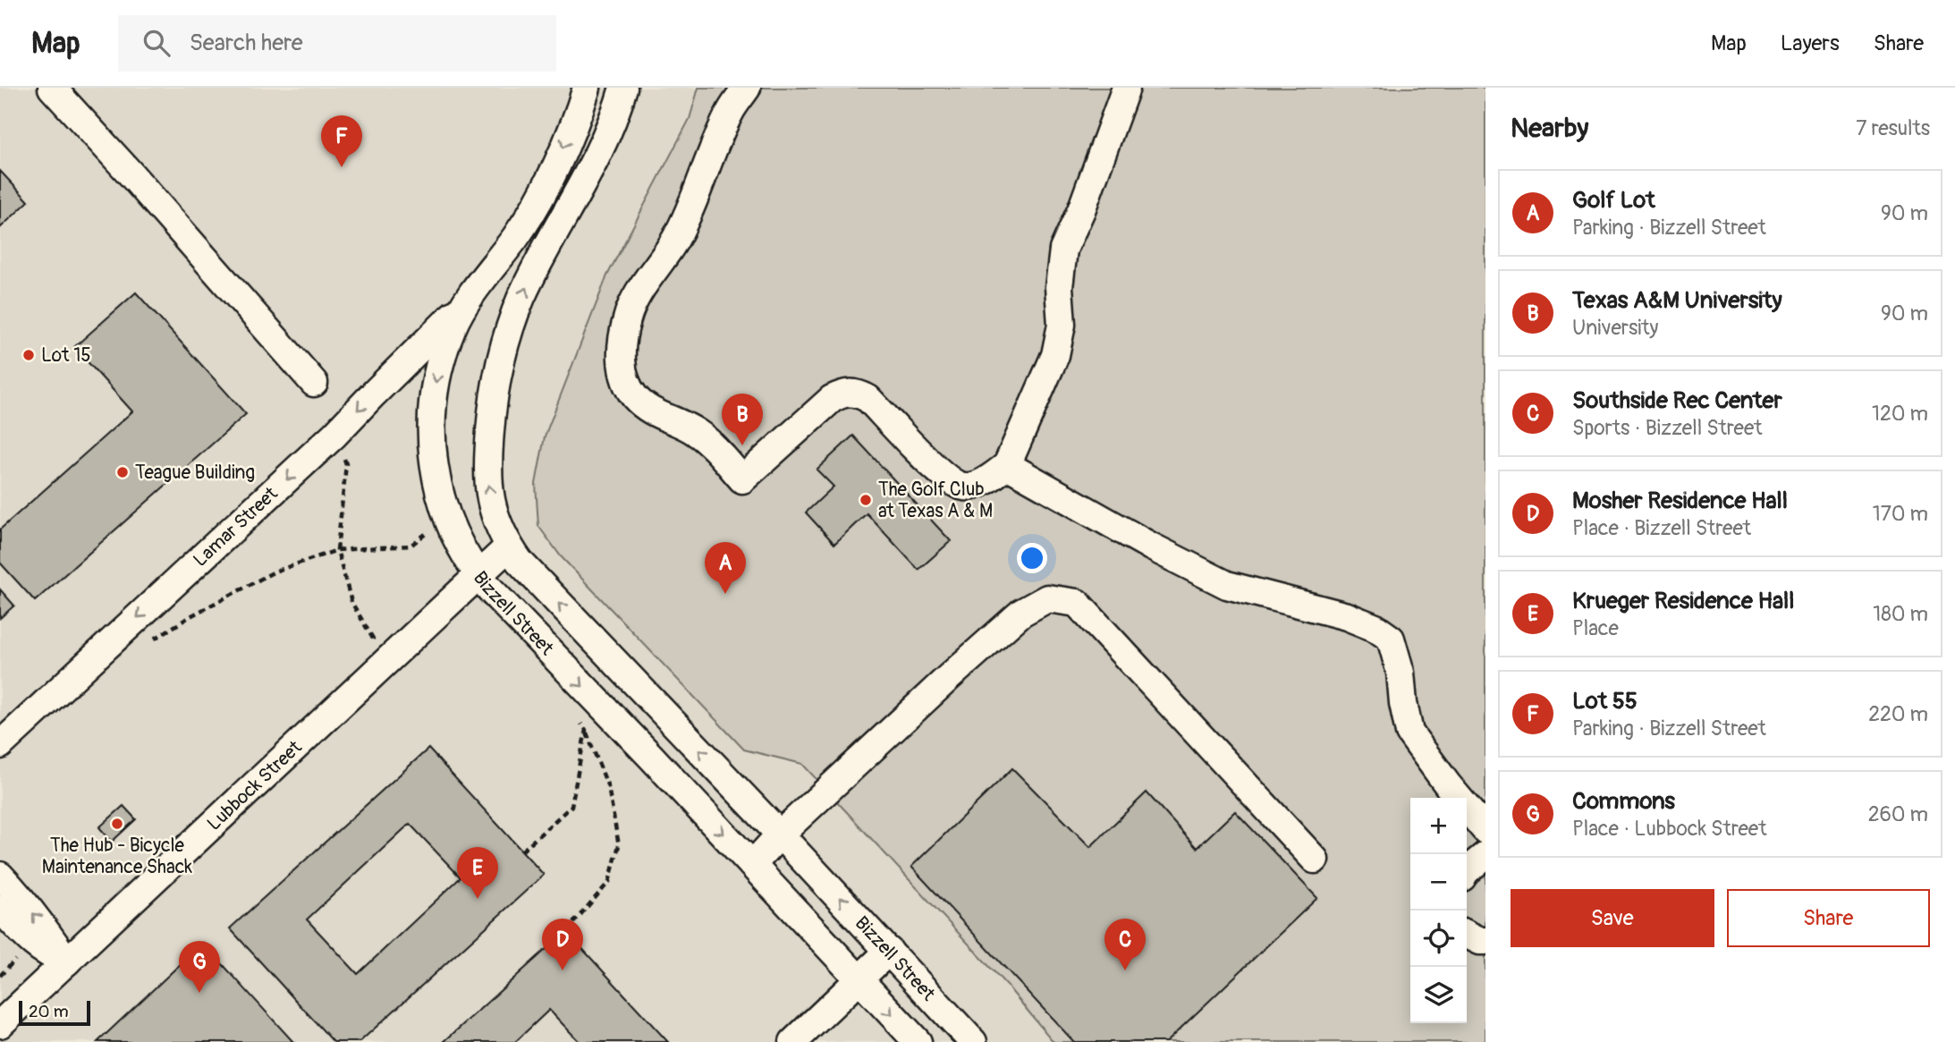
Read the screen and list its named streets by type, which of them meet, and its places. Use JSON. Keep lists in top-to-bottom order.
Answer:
{
  "streets": {
    "street": ["Lamar Street", "Bizzell Street", "Lubbock Street"]
  },
  "crossings": [
    ["Lamar Street", "Bizzell Street"],
    ["Bizzell Street", "Lubbock Street"]
  ],
  "one_way": ["Lamar Street"],
  "places": [
    "Lot 15",
    "Teague Building",
    "The Golf Club at Texas A & M",
    "The Hub - Bicycle Maintenance Shack"
  ],
  "scale_bar": "20 m",
  "page": {
    "header": "Map",
    "search": "Search here",
    "nav": ["Map", "Layers", "Share"],
    "heading": ["Nearby", "7 results"],
    "pins": [
      "F",
      "B",
      "A",
      "E",
      "C",
      "D",
      "G"
    ],
    "list": [
      {
        "mark": "A",
        "name": "Golf Lot",
        "note": "Parking · Bizzell Street",
        "value": "90 m"
      },
      {
        "mark": "B",
        "name": "Texas A&M University",
        "note": "University",
        "value": "90 m"
      },
      {
        "mark": "C",
        "name": "Southside Rec Center",
        "note": "Sports · Bizzell Street",
        "value": "120 m"
      },
      {
        "mark": "D",
        "name": "Mosher Residence Hall",
        "note": "Place · Bizzell Street",
        "value": "170 m"
      },
      {
        "mark": "E",
        "name": "Krueger Residence Hall",
        "note": "Place",
        "value": "180 m"
      },
      {
        "mark": "F",
        "name": "Lot 55",
        "note": "Parking · Bizzell Street",
        "value": "220 m"
      },
      {
        "mark": "G",
        "name": "Commons",
        "note": "Place · Lubbock Street",
        "value": "260 m"
      }
    ],
    "map_buttons": ["+", "−"],
    "buttons": ["Save", "Share"],
    "scale": "20 m"
  }
}
